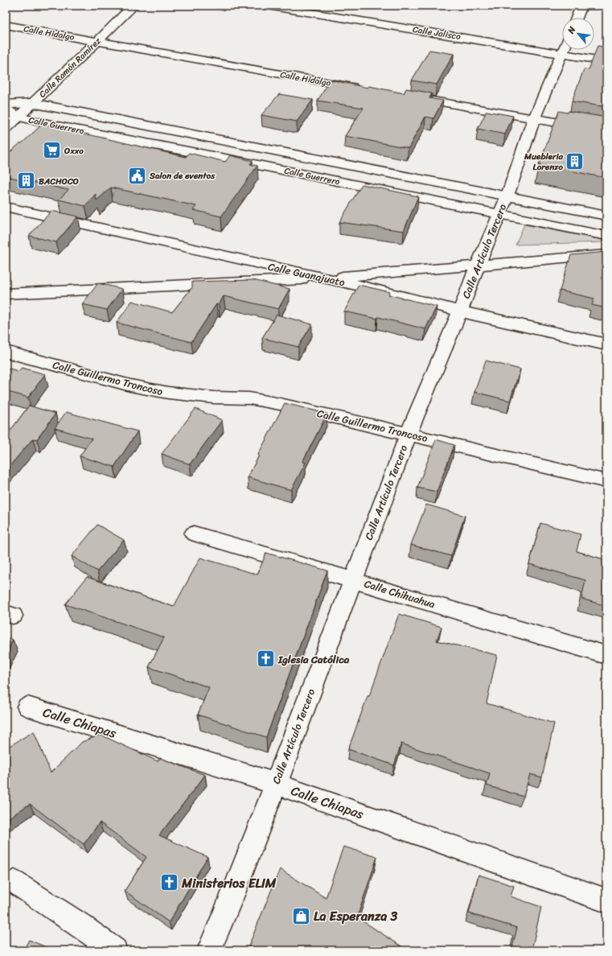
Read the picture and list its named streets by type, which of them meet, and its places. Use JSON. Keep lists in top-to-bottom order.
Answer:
{
  "streets": {
    "street": [
      "Calle Hidalgo",
      "Calle Jalisco",
      "Calle Ramón Ramírez",
      "Calle Guerrero",
      "Calle Artículo Tercero",
      "Calle Guanajuato",
      "Calle Guillermo Troncoso",
      "Calle Chihuahua",
      "Calle Chiapas"
    ]
  },
  "crossings": [
    ["Calle Hidalgo", "Calle Ramón Ramírez"],
    ["Calle Jalisco", "Calle Artículo Tercero"],
    ["Calle Ramón Ramírez", "Calle Guerrero"],
    ["Calle Guerrero", "Calle Artículo Tercero"],
    ["Calle Artículo Tercero", "Calle Guanajuato"],
    ["Calle Artículo Tercero", "Calle Guillermo Troncoso"],
    ["Calle Artículo Tercero", "Calle Chihuahua"],
    ["Calle Artículo Tercero", "Calle Chiapas"]
  ],
  "places": {
    "supermarket": ["Oxxo"],
    "building": ["Muebleria Lorenzo", "BACHOCO"],
    "public building": ["Salon de eventos"],
    "church": ["Iglesia Católica", "Ministerios ELIM"],
    "shop": ["La Esperanza 3"]
  },
  "north": "top left"
}
